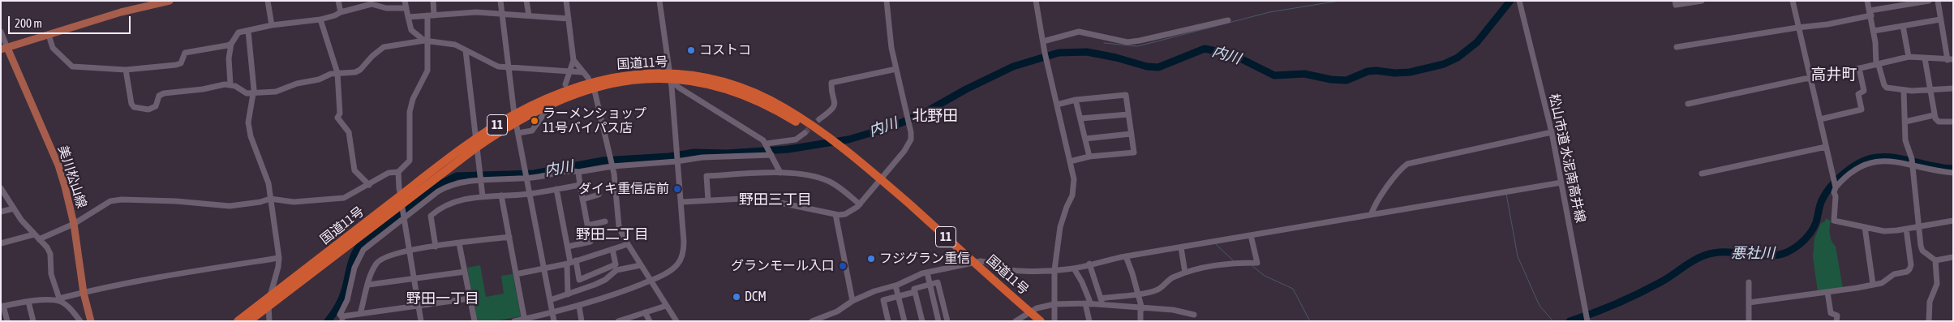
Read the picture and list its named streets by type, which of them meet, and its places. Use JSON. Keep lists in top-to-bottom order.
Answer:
{
  "streets": {
    "highway": ["国道11号", "11"],
    "main road": ["美川松山線"],
    "street": ["松山市道 水泥南高井線"]
  },
  "districts": [
    "高井町",
    "北野田",
    "野田三丁目",
    "野田二丁目",
    "野田一丁目"
  ],
  "water": ["内川", "悪社川"],
  "places": [
    "コストコ",
    "ラーメンショップ 11号バイパス店",
    "ダイキ重信店前",
    "フジグラン重信",
    "グランモール入口",
    "DCM"
  ],
  "scale_bar": "200 m"
}
